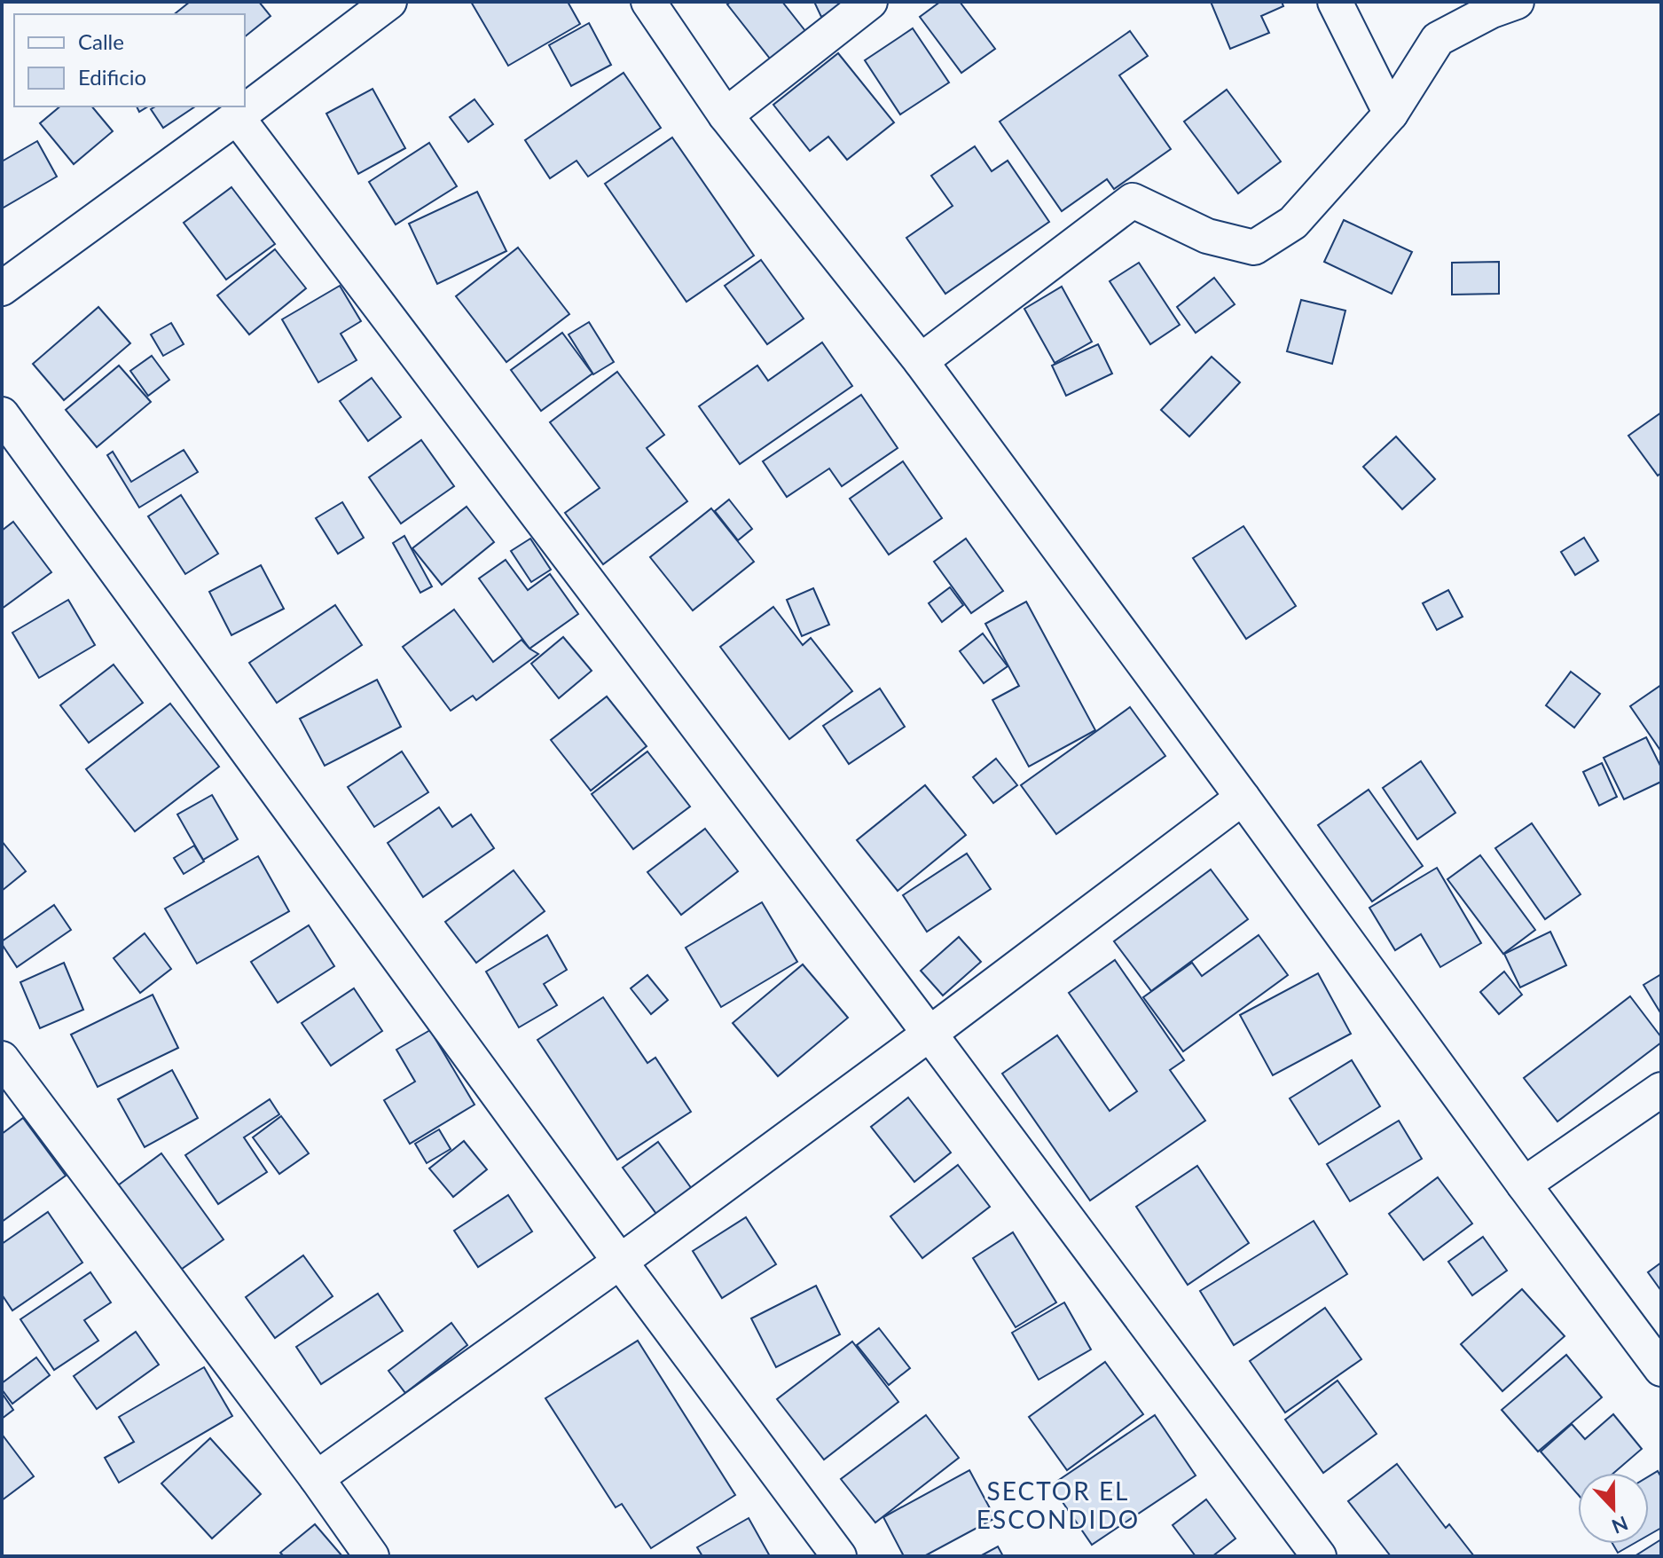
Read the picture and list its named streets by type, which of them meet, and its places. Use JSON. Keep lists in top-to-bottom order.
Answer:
{
  "districts": ["SECTOR EL ESCONDIDO"],
  "legend": ["Calle", "Edificio"],
  "north": "bottom"
}
